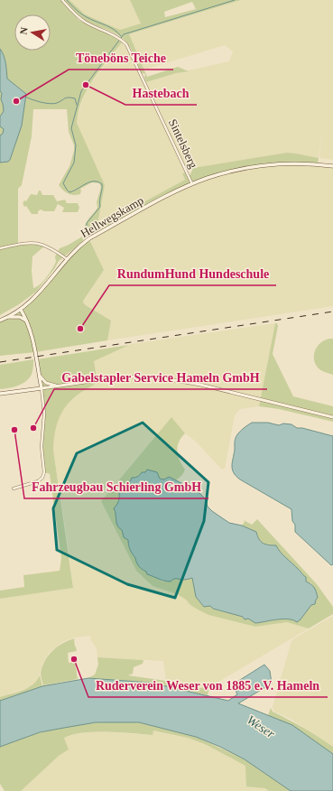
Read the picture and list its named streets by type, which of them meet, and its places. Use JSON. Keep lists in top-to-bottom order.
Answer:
{
  "streets": {
    "main road": ["Hellwegskamp"],
    "street": ["Sintelsberg"]
  },
  "crossings": [
    ["Sintelsberg", "Hellwegskamp"]
  ],
  "water": ["Weser"],
  "places": [
    "Hastebach",
    "Töneböns Teiche",
    "RundumHund Hundeschule",
    "Gabelstapler Service Hameln GmbH",
    "Fahrzeugbau Schierling GmbH",
    "Ruderverein Weser von 1885 e.V. Hameln"
  ],
  "north": "left"
}
